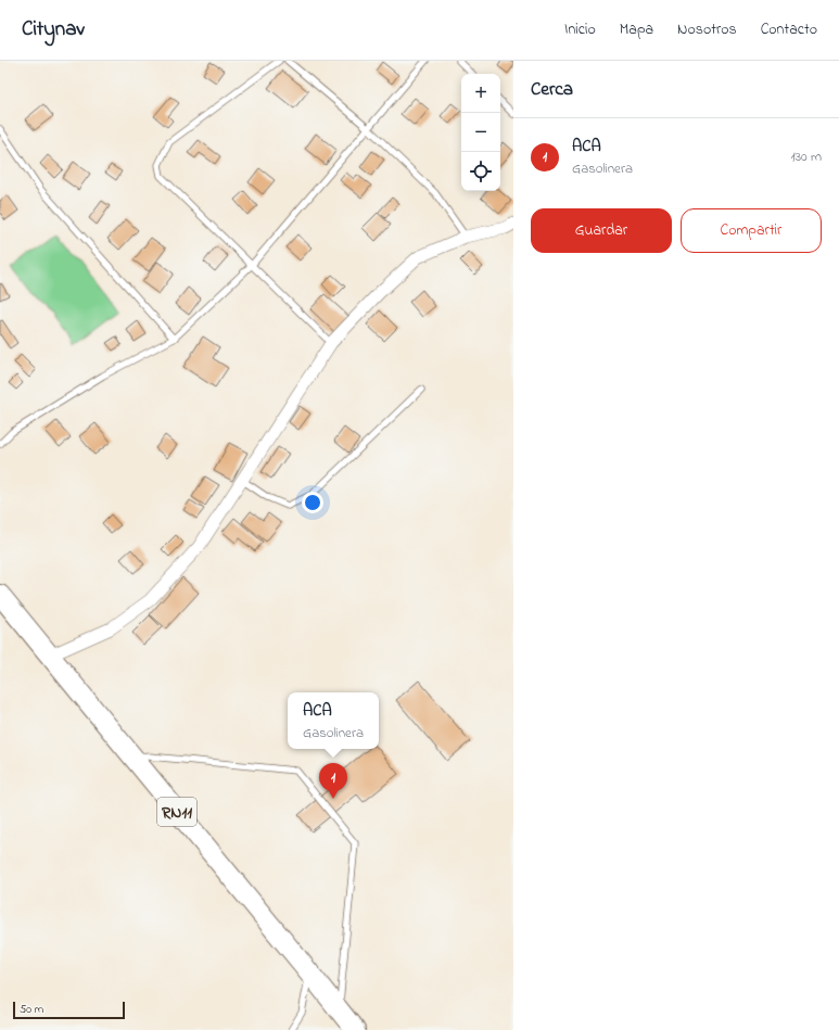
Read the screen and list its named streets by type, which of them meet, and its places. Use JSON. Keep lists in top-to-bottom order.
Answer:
{
  "streets": {
    "highway": ["RN11"]
  },
  "scale_bar": "50 m",
  "page": {
    "header": "Citynav",
    "nav": [
      "Inicio",
      "Mapa",
      "Nosotros",
      "Contacto"
    ],
    "heading": "Cerca",
    "map_buttons": ["+", "−"],
    "list": [
      {
        "mark": "1",
        "name": "ACA",
        "note": "Gasolinera",
        "value": "130 m"
      }
    ],
    "buttons": ["Guardar", "Compartir"],
    "popup": ["ACA", "Gasolinera"],
    "pins": "1",
    "scale": "50 m"
  }
}
